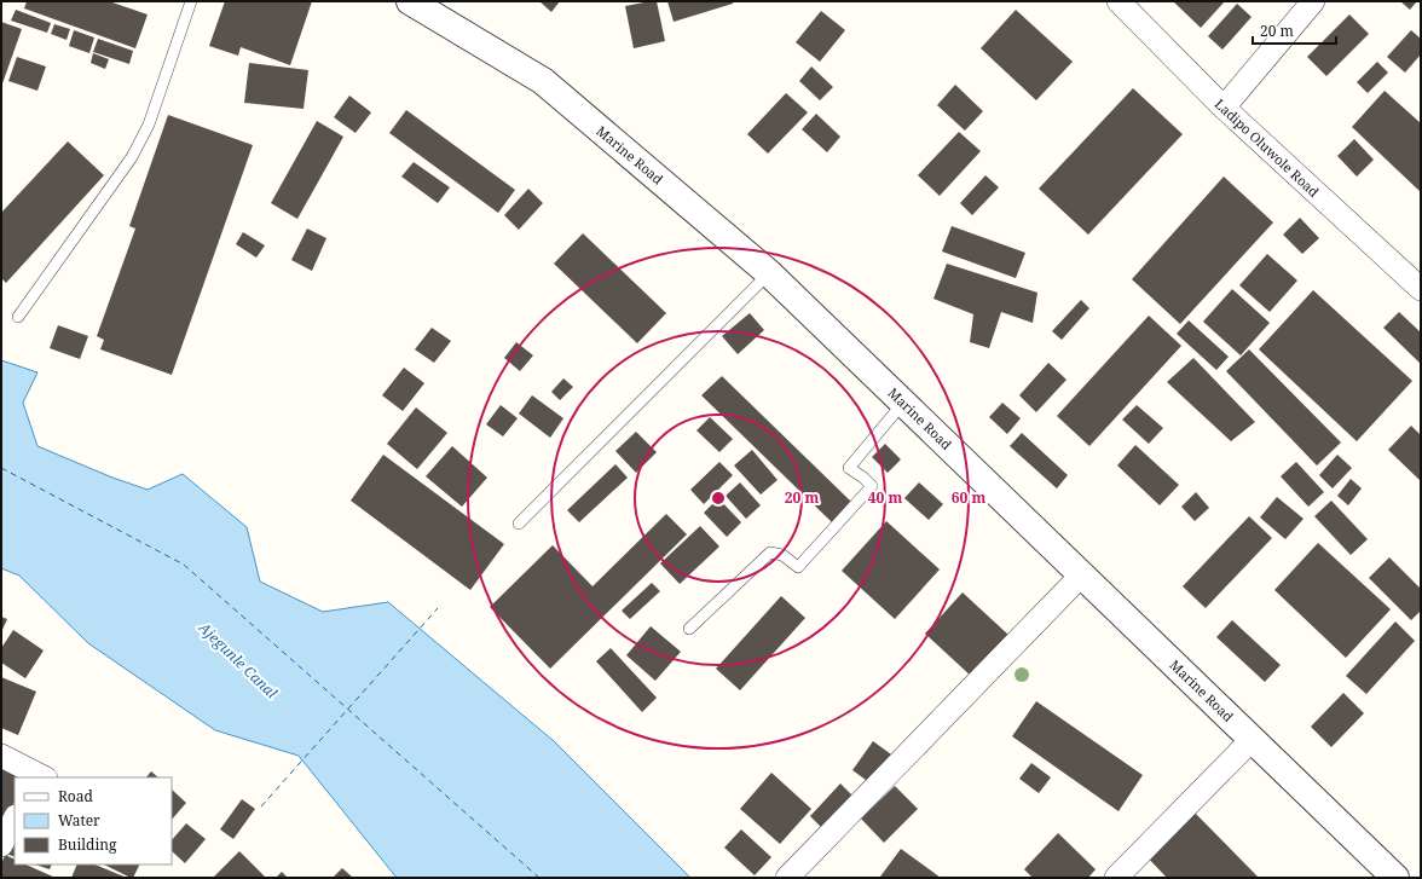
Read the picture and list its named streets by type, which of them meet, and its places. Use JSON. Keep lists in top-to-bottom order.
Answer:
{
  "streets": {
    "street": ["Ladipo Oluwole Road", "Marine Road"]
  },
  "water": ["Ajegunle Canal"],
  "legend": ["Road", "Water", "Building"],
  "scale_bar": "20 m",
  "rings": ["20 m", "40 m", "60 m"]
}
